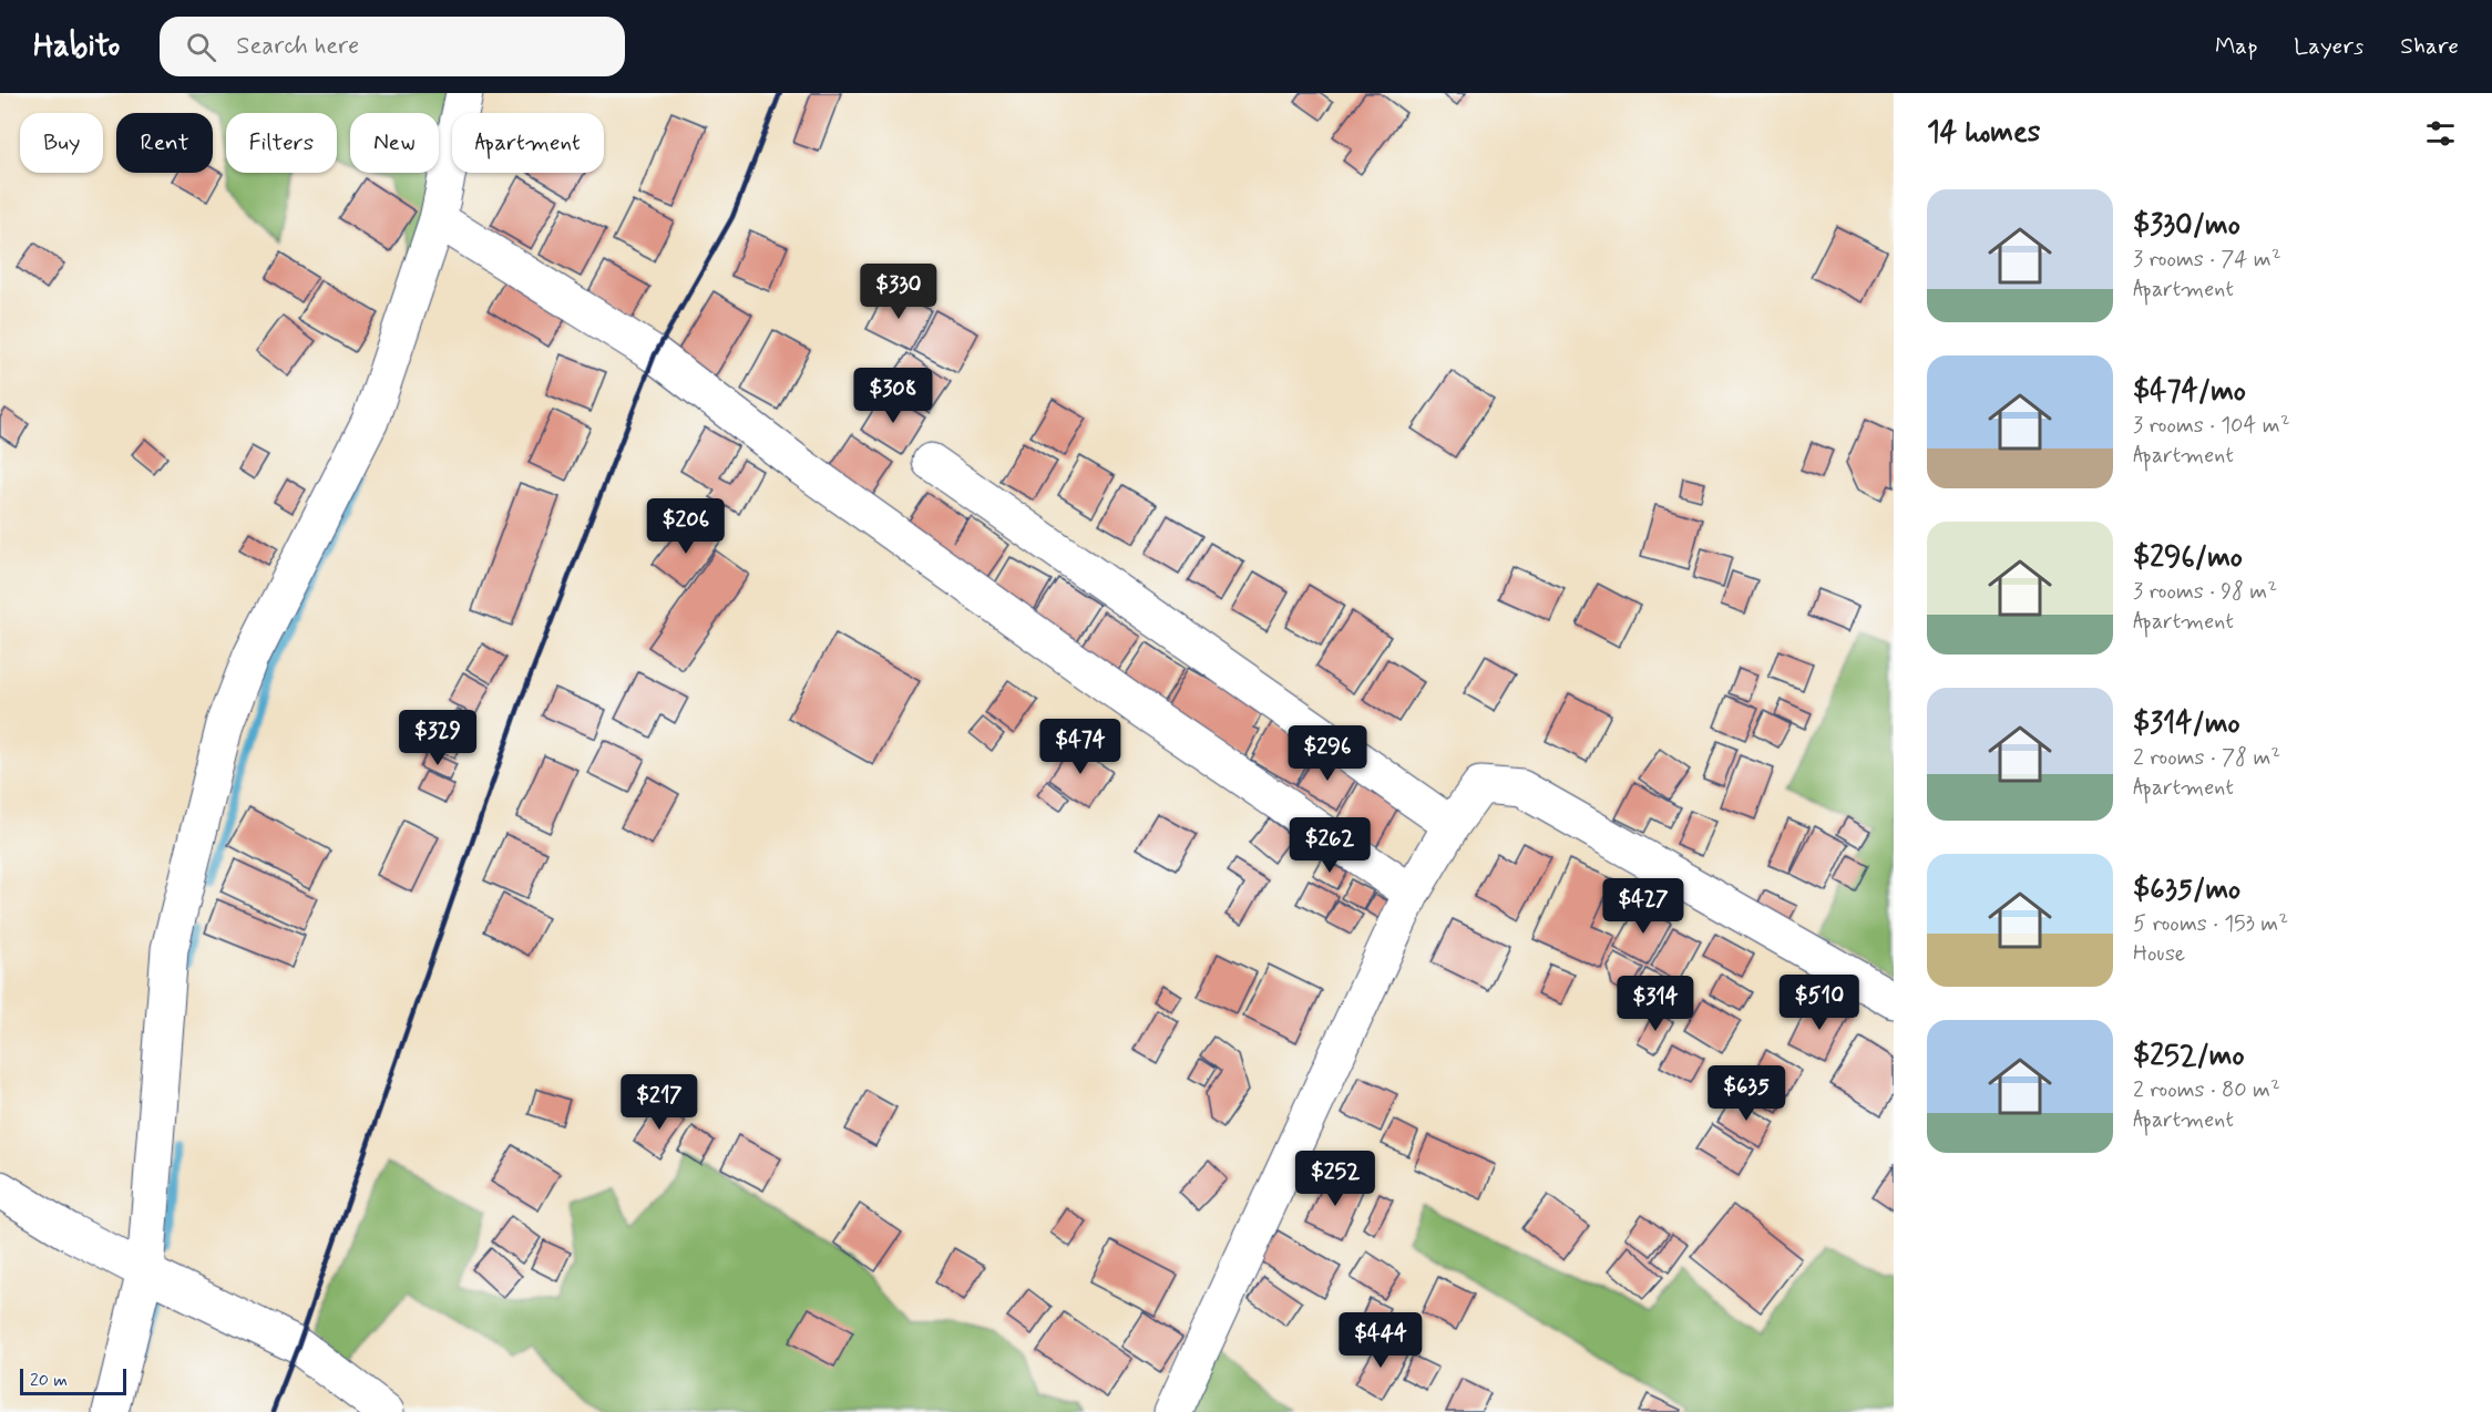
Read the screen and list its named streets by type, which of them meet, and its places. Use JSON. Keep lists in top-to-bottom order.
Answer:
{
  "scale_bar": "20 m",
  "page": {
    "header": "Habito",
    "search": "Search here",
    "nav": ["Map", "Layers", "Share"],
    "heading": "14 homes",
    "chip": [
      "Buy",
      "Rent",
      "Filters",
      "New",
      "Apartment"
    ],
    "list": [
      {
        "name": "$330/mo",
        "note": "3 rooms · 74 m² · Apartment"
      },
      {
        "name": "$474/mo",
        "note": "3 rooms · 104 m² · Apartment"
      },
      {
        "name": "$296/mo",
        "note": "3 rooms · 98 m² · Apartment"
      },
      {
        "name": "$314/mo",
        "note": "2 rooms · 78 m² · Apartment"
      },
      {
        "name": "$635/mo",
        "note": "5 rooms · 153 m² · House"
      },
      {
        "name": "$252/mo",
        "note": "2 rooms · 80 m² · Apartment"
      }
    ],
    "price": [
      "$330",
      "$308",
      "$206",
      "$329",
      "$474",
      "$296",
      "$262",
      "$427",
      "$510",
      "$314",
      "$635",
      "$217",
      "$252",
      "$444"
    ],
    "scale": "20 m"
  }
}
